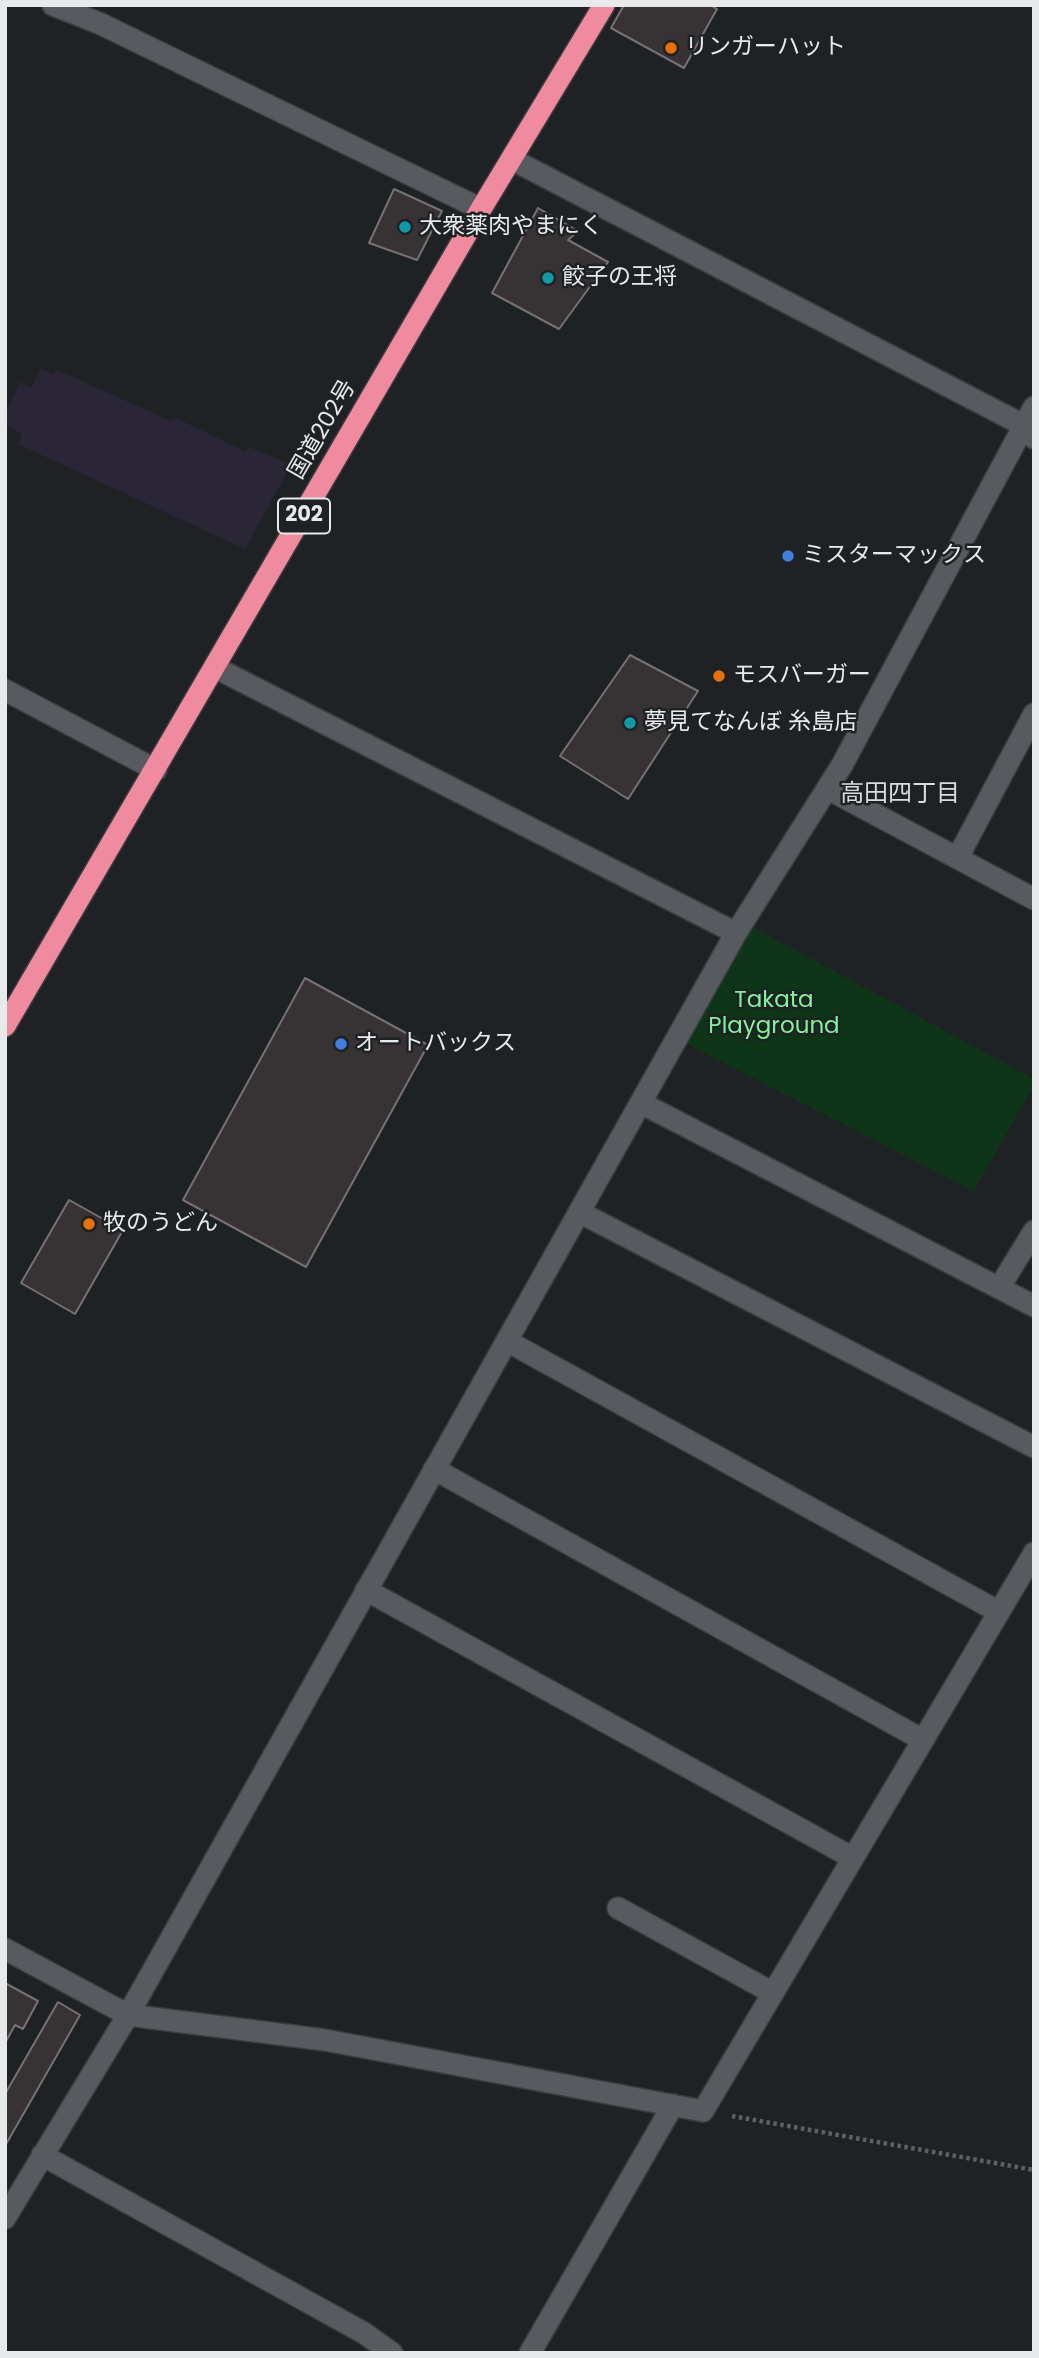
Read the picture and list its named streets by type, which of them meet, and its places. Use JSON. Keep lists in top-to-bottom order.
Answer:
{
  "streets": {
    "highway": ["国道202号", "202"]
  },
  "districts": ["高田四丁目"],
  "parks": ["Takata Playground"],
  "places": [
    "リンガーハット",
    "大衆薬肉やまにく",
    "餃子の王将",
    "ミスターマックス",
    "モスバーガー",
    "夢見てなんぼ 糸島店",
    "オートバックス",
    "牧のうどん"
  ]
}
